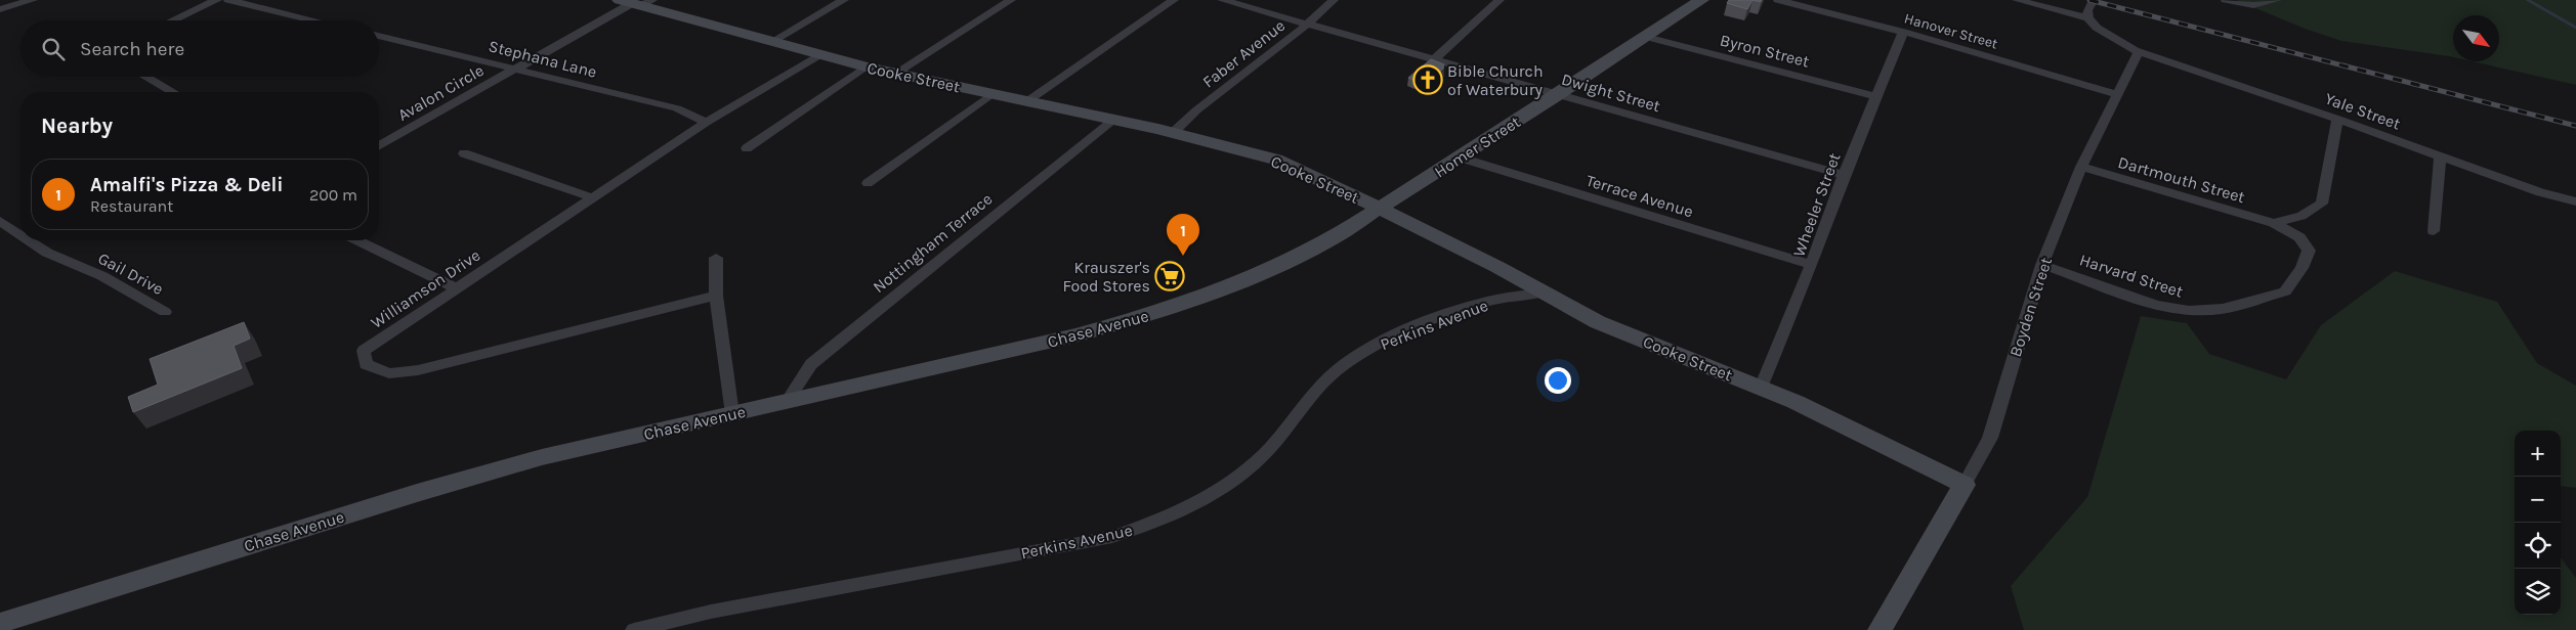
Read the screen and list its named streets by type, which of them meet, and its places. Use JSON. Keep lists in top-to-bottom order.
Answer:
{
  "streets": {
    "main road": [
      "Cooke Street",
      "Homer Street",
      "Boyden Street",
      "Chase Avenue"
    ],
    "street": [
      "Hanover Street",
      "Byron Street",
      "Faber Avenue",
      "Stephana Lane",
      "Avalon Circle",
      "Dwight Street",
      "Yale Street",
      "Dartmouth Street",
      "Terrace Avenue",
      "Wheeler Street",
      "Nottingham Terrace",
      "Gail Drive",
      "Harvard Street",
      "Williamson Drive",
      "Perkins Avenue"
    ]
  },
  "crossings": [
    ["Hanover Street", "Wheeler Street"],
    ["Hanover Street", "Boyden Street"],
    ["Byron Street", "Homer Street"],
    ["Byron Street", "Wheeler Street"],
    ["Faber Avenue", "Cooke Street"],
    ["Faber Avenue", "Dwight Street"],
    ["Stephana Lane", "Avalon Circle"],
    ["Stephana Lane", "Williamson Drive"],
    ["Cooke Street", "Avalon Circle"],
    ["Cooke Street", "Homer Street"],
    ["Cooke Street", "Wheeler Street"],
    ["Cooke Street", "Nottingham Terrace"],
    ["Cooke Street", "Williamson Drive"],
    ["Cooke Street", "Boyden Street"],
    ["Cooke Street", "Perkins Avenue"],
    ["Cooke Street", "Chase Avenue"],
    ["Dwight Street", "Homer Street"],
    ["Dwight Street", "Wheeler Street"],
    ["Yale Street", "Boyden Street"],
    ["Homer Street", "Terrace Avenue"],
    ["Homer Street", "Chase Avenue"],
    ["Dartmouth Street", "Harvard Street"],
    ["Dartmouth Street", "Boyden Street"],
    ["Terrace Avenue", "Wheeler Street"],
    ["Nottingham Terrace", "Chase Avenue"],
    ["Harvard Street", "Boyden Street"]
  ],
  "places": {
    "church": ["Bible Church of Waterbury"],
    "supermarket": ["Krauszer's Food Stores"]
  },
  "north": "bottom right",
  "page": {
    "search": "Search here",
    "heading": "Nearby",
    "list": [
      {
        "mark": "1",
        "name": "Amalfi's Pizza & Deli",
        "note": "Restaurant",
        "value": "200 m"
      }
    ],
    "pins": "1",
    "map_buttons": ["+", "−"]
  }
}
